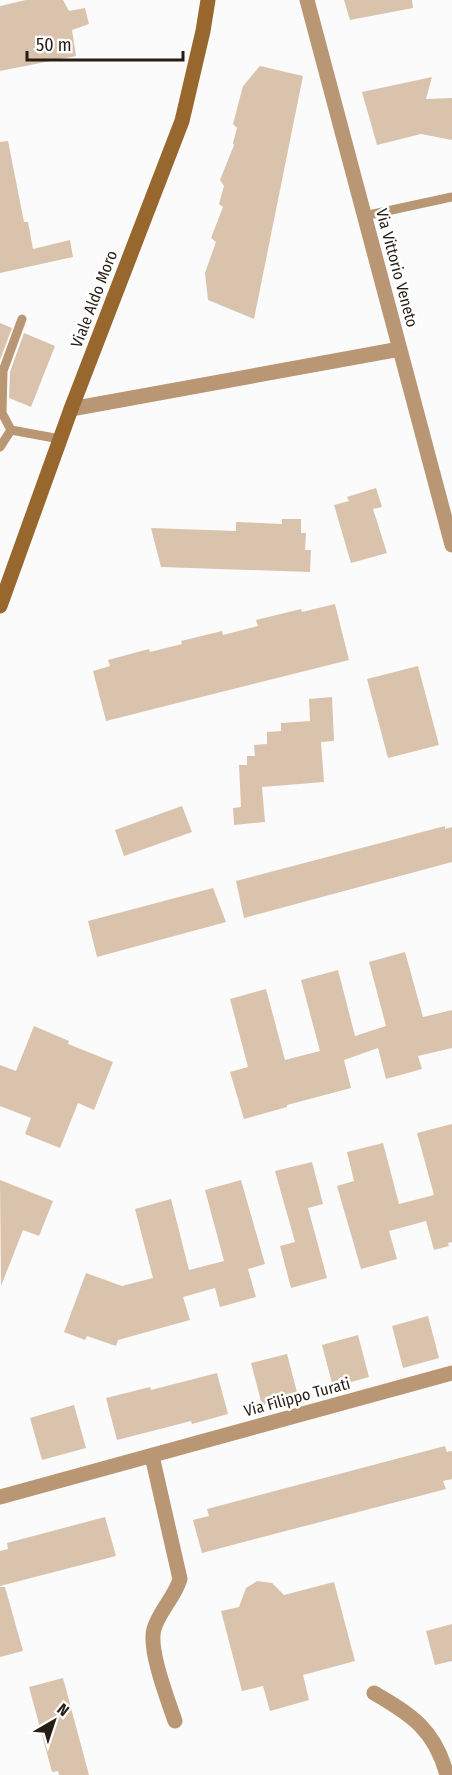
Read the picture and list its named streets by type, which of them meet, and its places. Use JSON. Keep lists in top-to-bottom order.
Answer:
{
  "streets": {
    "main road": ["Viale Aldo Moro"],
    "street": ["Via Vittorio Veneto", "Via Filippo Turati"]
  },
  "scale_bar": "50 m",
  "north": "top right"
}
